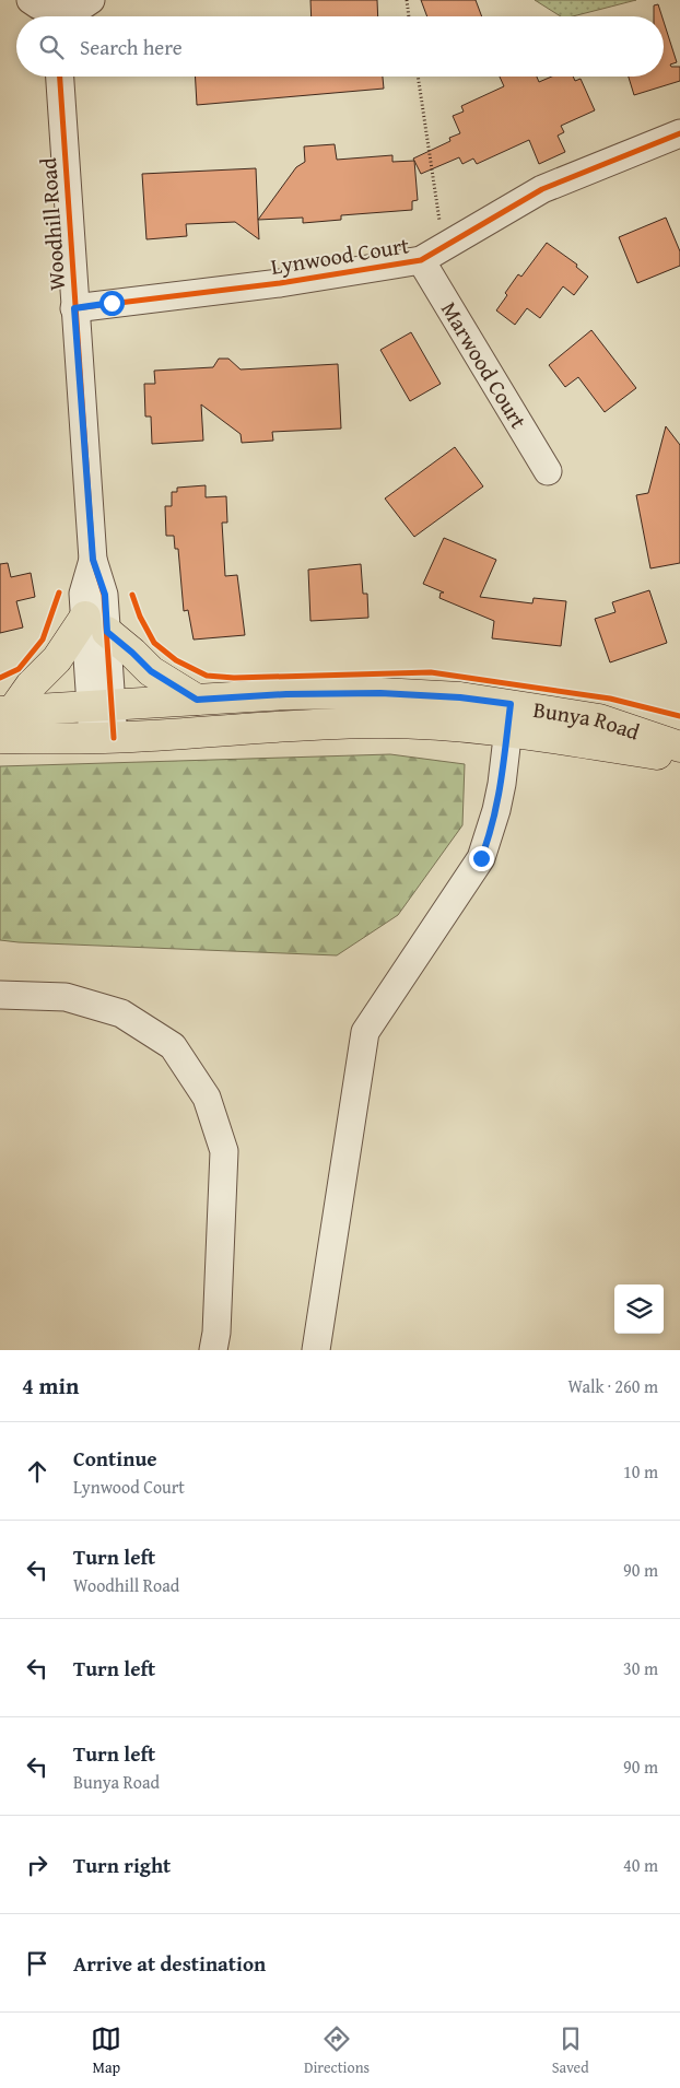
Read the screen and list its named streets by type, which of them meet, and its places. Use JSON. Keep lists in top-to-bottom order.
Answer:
{
  "streets": {
    "main road": ["Bunya Road"],
    "street": ["Woodhill Road", "Lynwood Court", "Marwood Court"]
  },
  "crossings": [
    ["Woodhill Road", "Lynwood Court"],
    ["Woodhill Road", "Bunya Road"],
    ["Lynwood Court", "Marwood Court"]
  ],
  "page": {
    "search": "Search here",
    "heading": ["4 min", "Walk · 260 m"],
    "list": [
      ["Continue", "Lynwood Court", "10 m"],
      ["Turn left", "Woodhill Road", "90 m"],
      ["Turn left", "30 m"],
      ["Turn left", "Bunya Road", "90 m"],
      ["Turn right", "40 m"],
      "Arrive at destination"
    ],
    "nav": ["Map", "Directions", "Saved"]
  }
}
